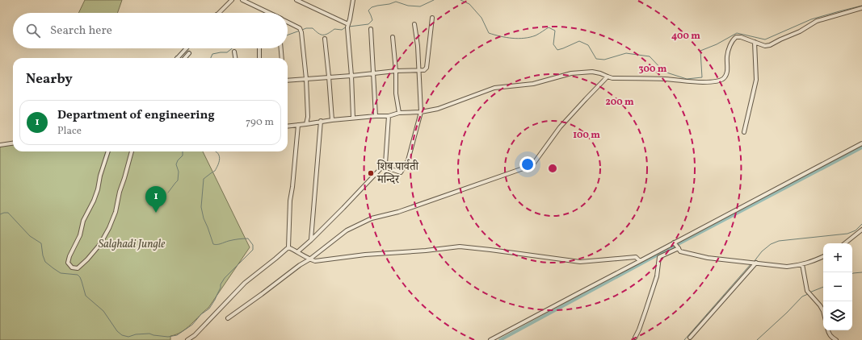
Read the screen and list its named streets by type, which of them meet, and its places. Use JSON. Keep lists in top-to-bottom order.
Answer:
{
  "parks": ["Salghadi Jungle"],
  "places": ["शिब पार्वती मन्दिर"],
  "page": {
    "search": "Search here",
    "heading": "Nearby",
    "list": [
      {
        "mark": "1",
        "name": "Department of engineering",
        "note": "Place",
        "value": "790 m"
      }
    ],
    "pins": "1",
    "map_buttons": ["+", "−"]
  },
  "rings": [
    "400 m",
    "300 m",
    "200 m",
    "100 m"
  ]
}
